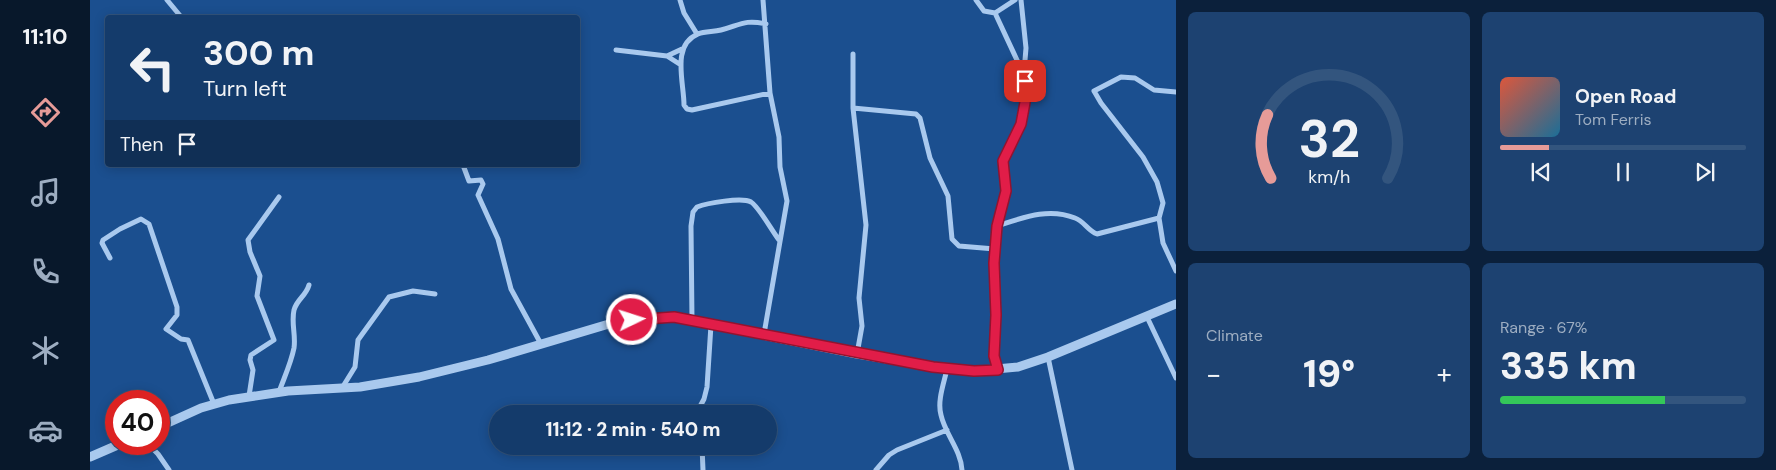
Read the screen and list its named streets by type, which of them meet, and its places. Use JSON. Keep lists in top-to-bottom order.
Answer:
{
  "page": {
    "tabs": "11:10",
    "turn": ["300 m", "Turn left"],
    "song": ["Open Road", "Tom Ferris"],
    "then": "Then",
    "tile": [
      "Climate",
      ["Range · 67%", "335 km"]
    ],
    "heat": ["−", "19°", "+"],
    "limit": "40",
    "trip": "11:12 · 2 min · 540 m",
    "gauge": ["32", "km/h"]
  }
}
